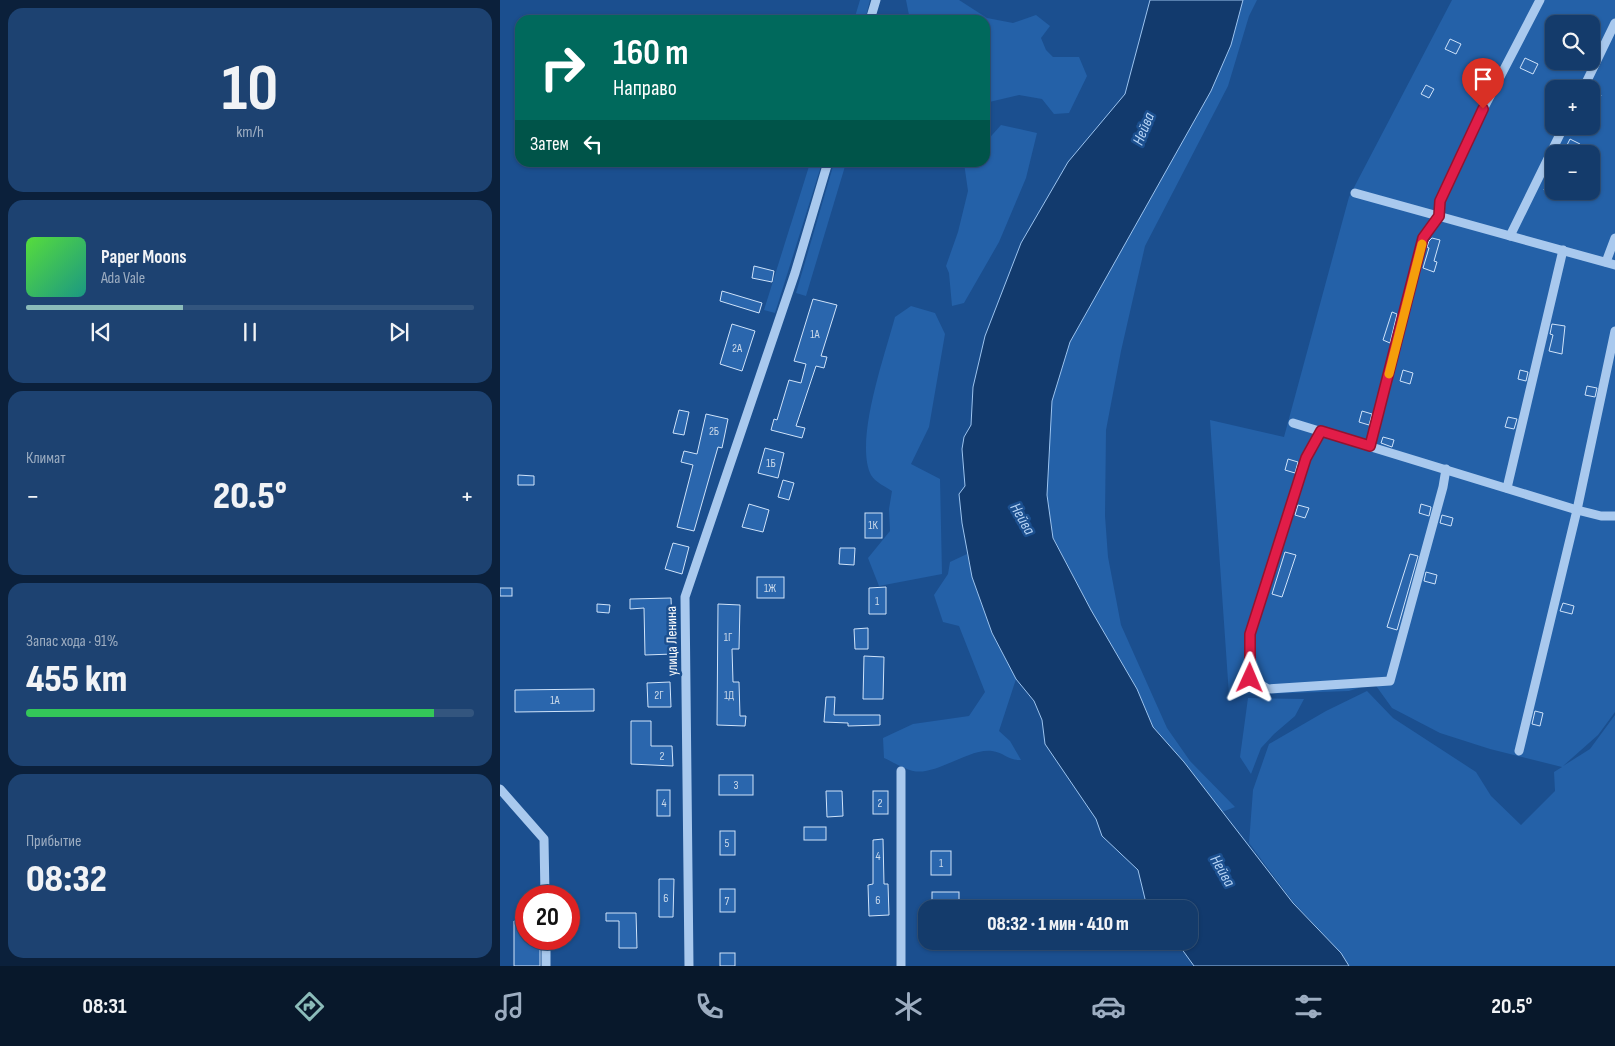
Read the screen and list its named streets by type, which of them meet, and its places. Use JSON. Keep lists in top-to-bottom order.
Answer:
{
  "streets": {
    "street": ["улица Ленина"]
  },
  "water": ["Нейва"],
  "house_numbers": [
    "1А",
    "2А",
    "2Б",
    "1Б",
    "1К",
    "1Ж",
    "1",
    "1Г",
    "2Г",
    "1Д",
    "1А",
    "2",
    "3",
    "4",
    "2",
    "5",
    "4",
    "1",
    "6",
    "6",
    "7"
  ],
  "page": {
    "tile": [
      ["10", "km/h"],
      "Климат",
      ["Запас хода · 91%", "455 km"],
      ["Прибытие", "08:32"]
    ],
    "map_buttons": ["+", "−"],
    "turn": ["160 m", "Направо"],
    "then": "Затем",
    "song": ["Paper Moons", "Ada Vale"],
    "heat": ["−", "20.5°", "+"],
    "limit": "20",
    "trip": "08:32 · 1 мин · 410 m",
    "tabs": ["08:31", "20.5°"]
  }
}
